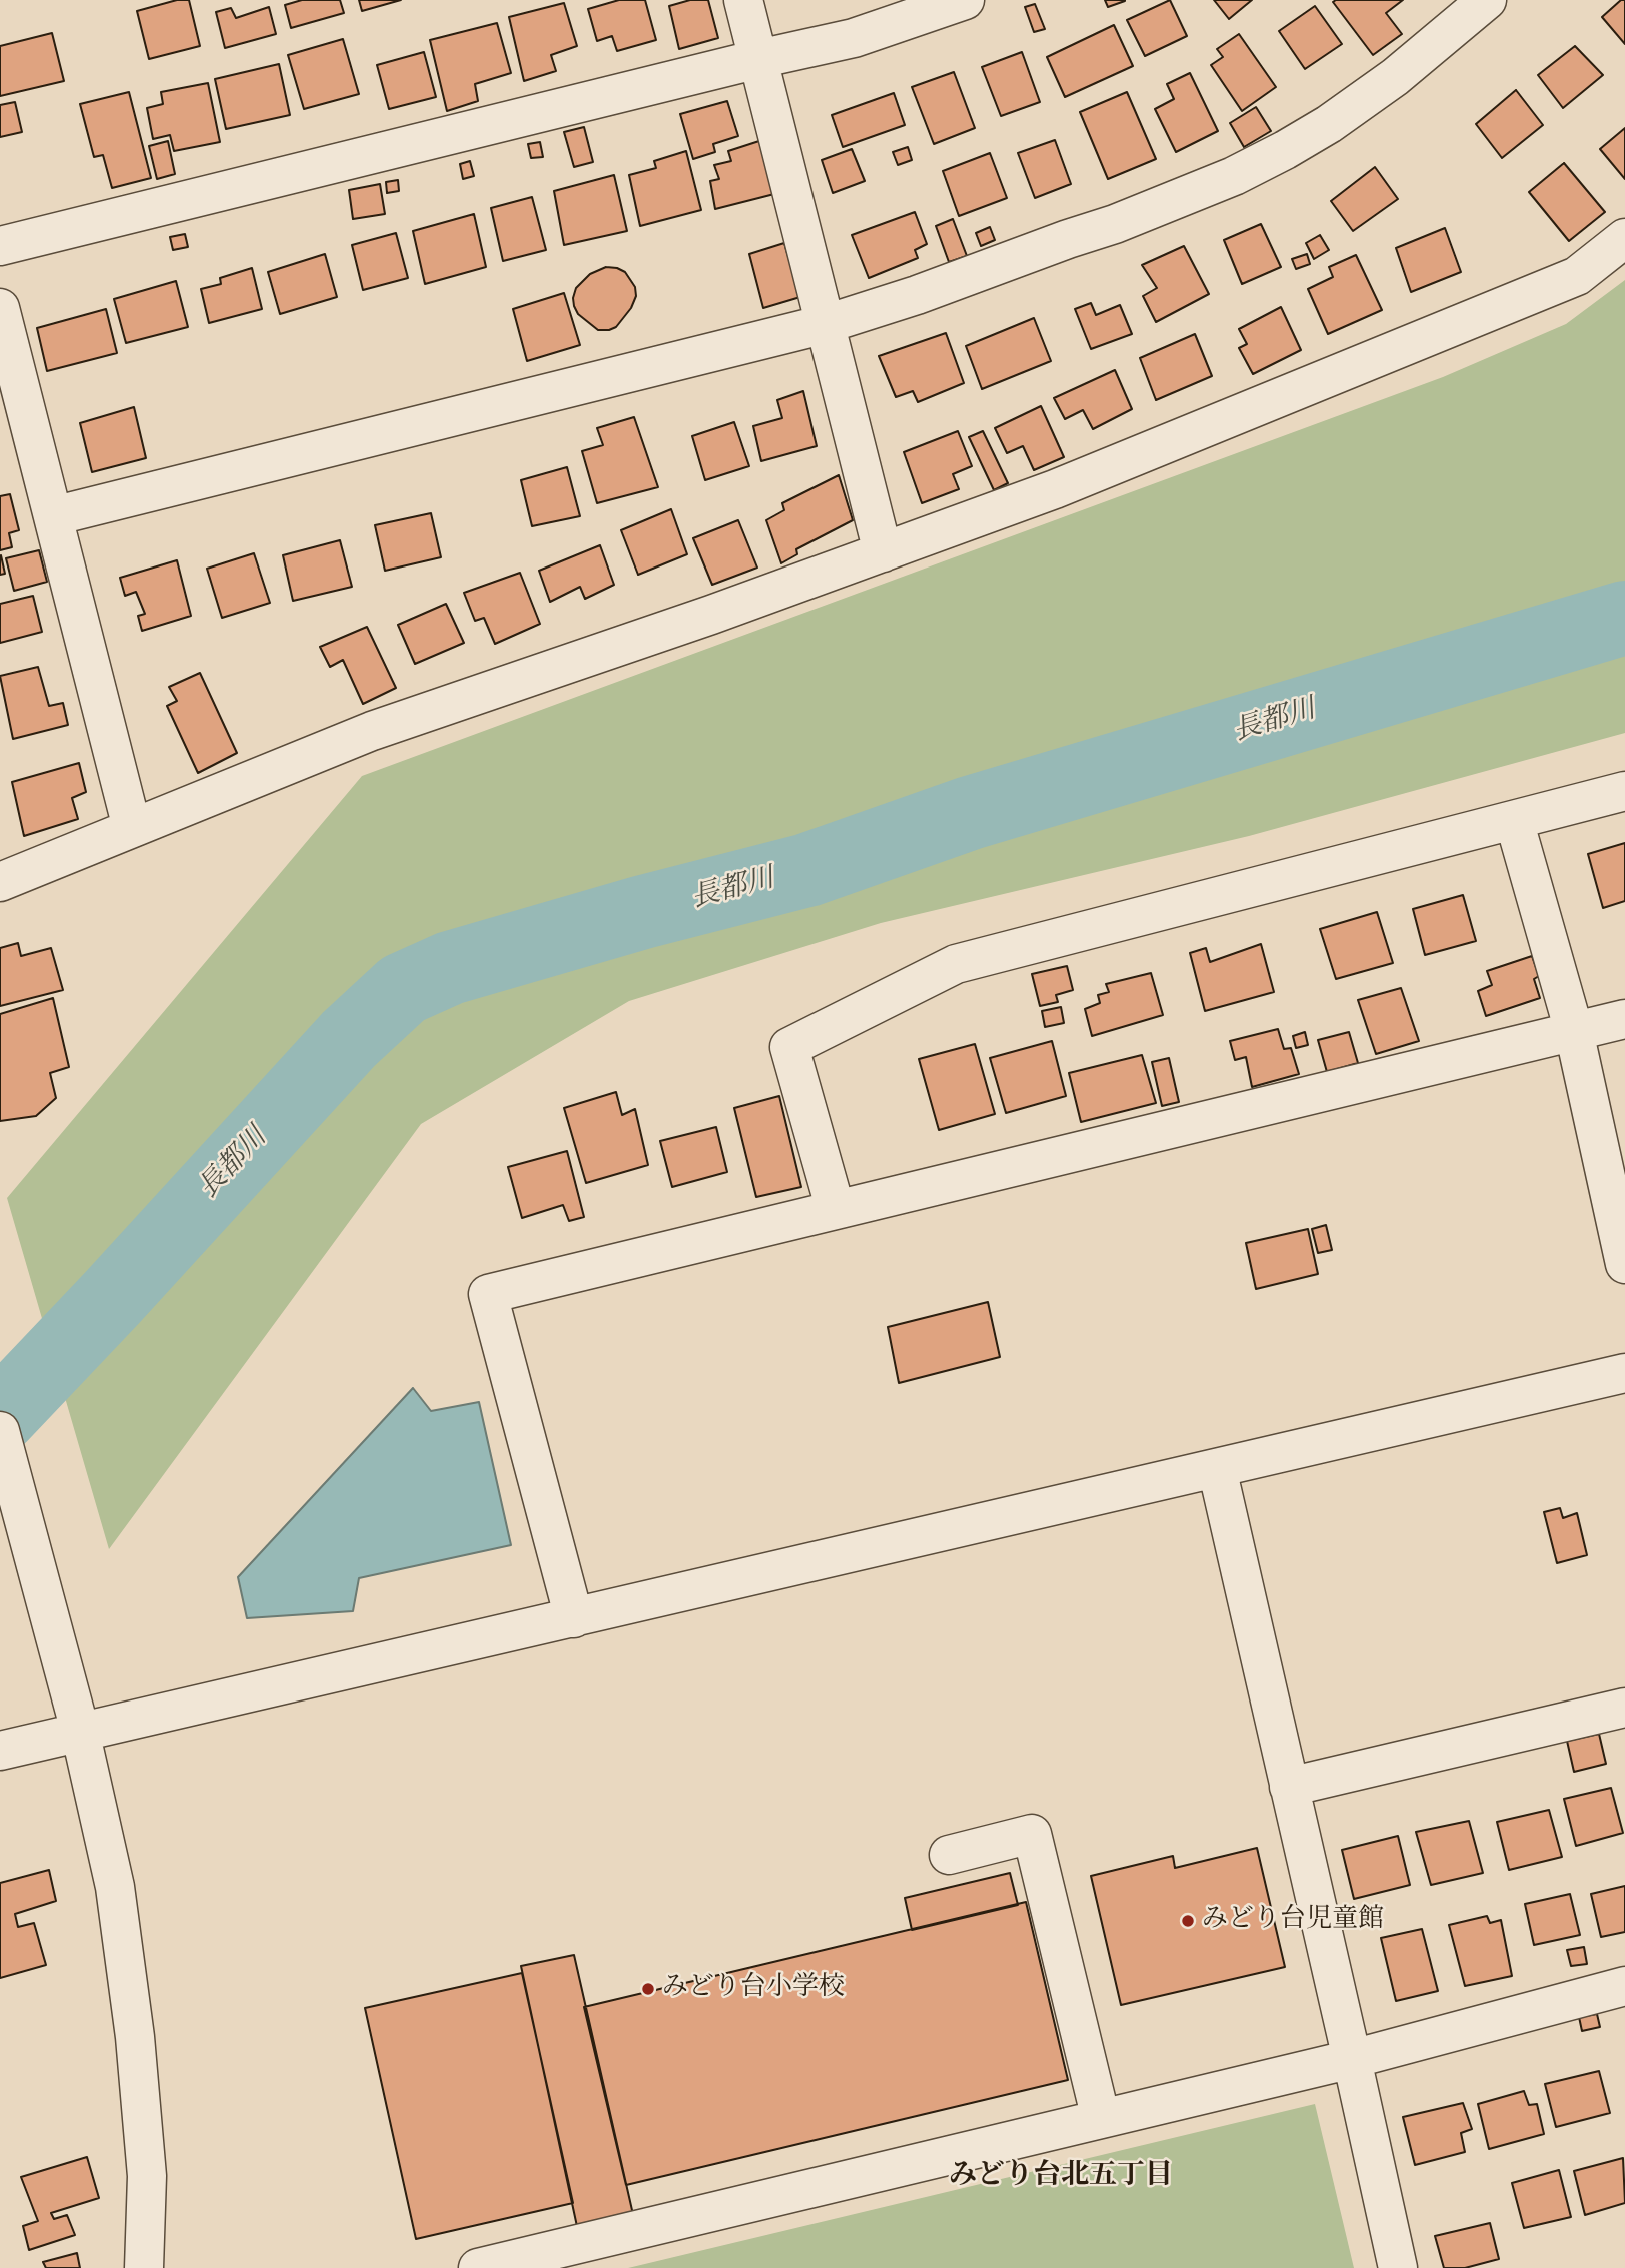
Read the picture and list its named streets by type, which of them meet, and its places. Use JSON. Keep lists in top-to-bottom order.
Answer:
{
  "districts": ["みどり台北五丁目"],
  "water": ["長都川"],
  "places": ["みどり台児童館", "みどり台小学校"]
}
